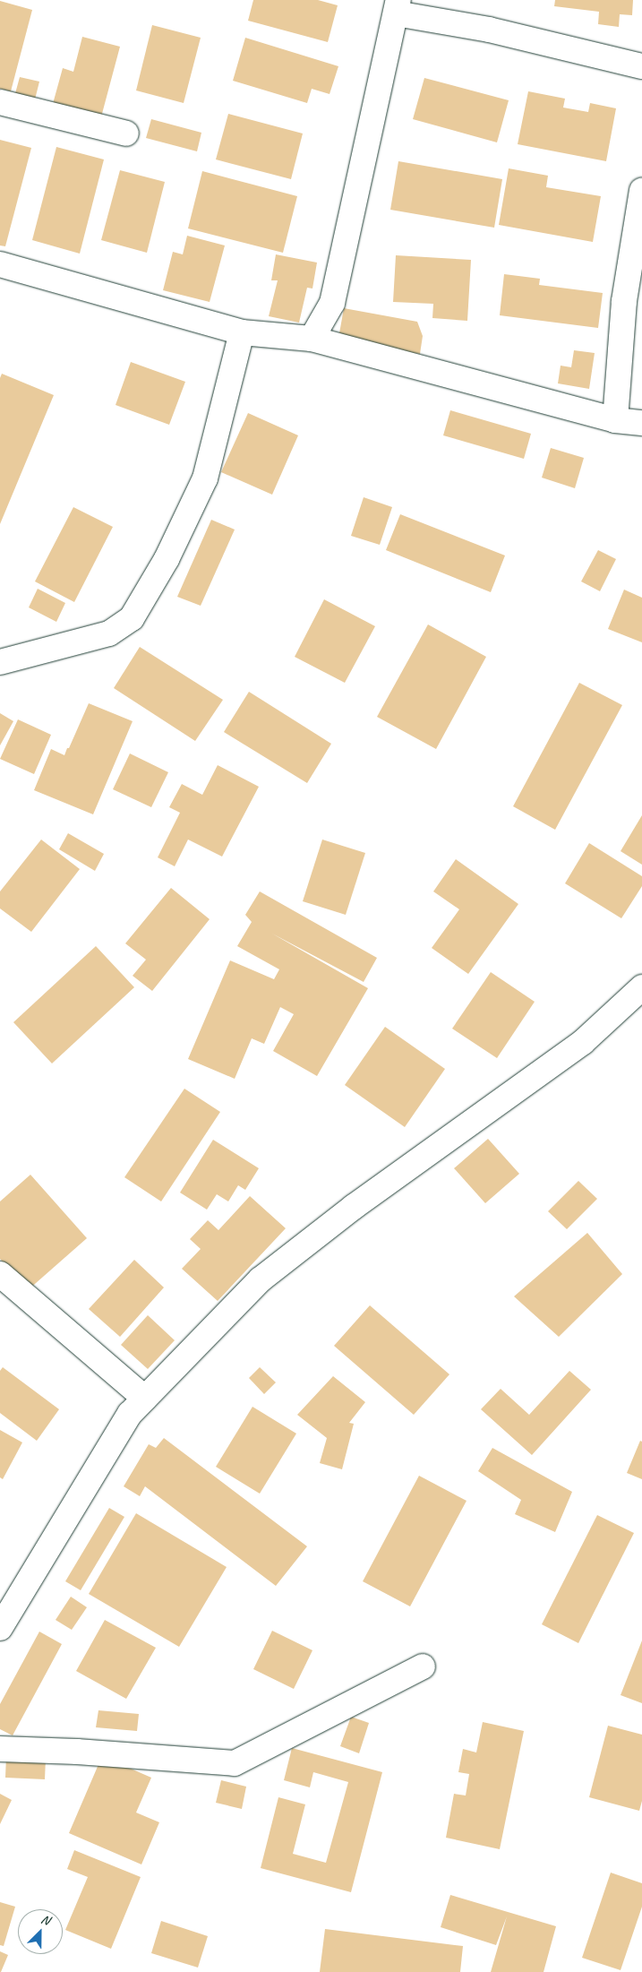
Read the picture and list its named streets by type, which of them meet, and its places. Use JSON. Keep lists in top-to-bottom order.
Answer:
{
  "north": "top right"
}
